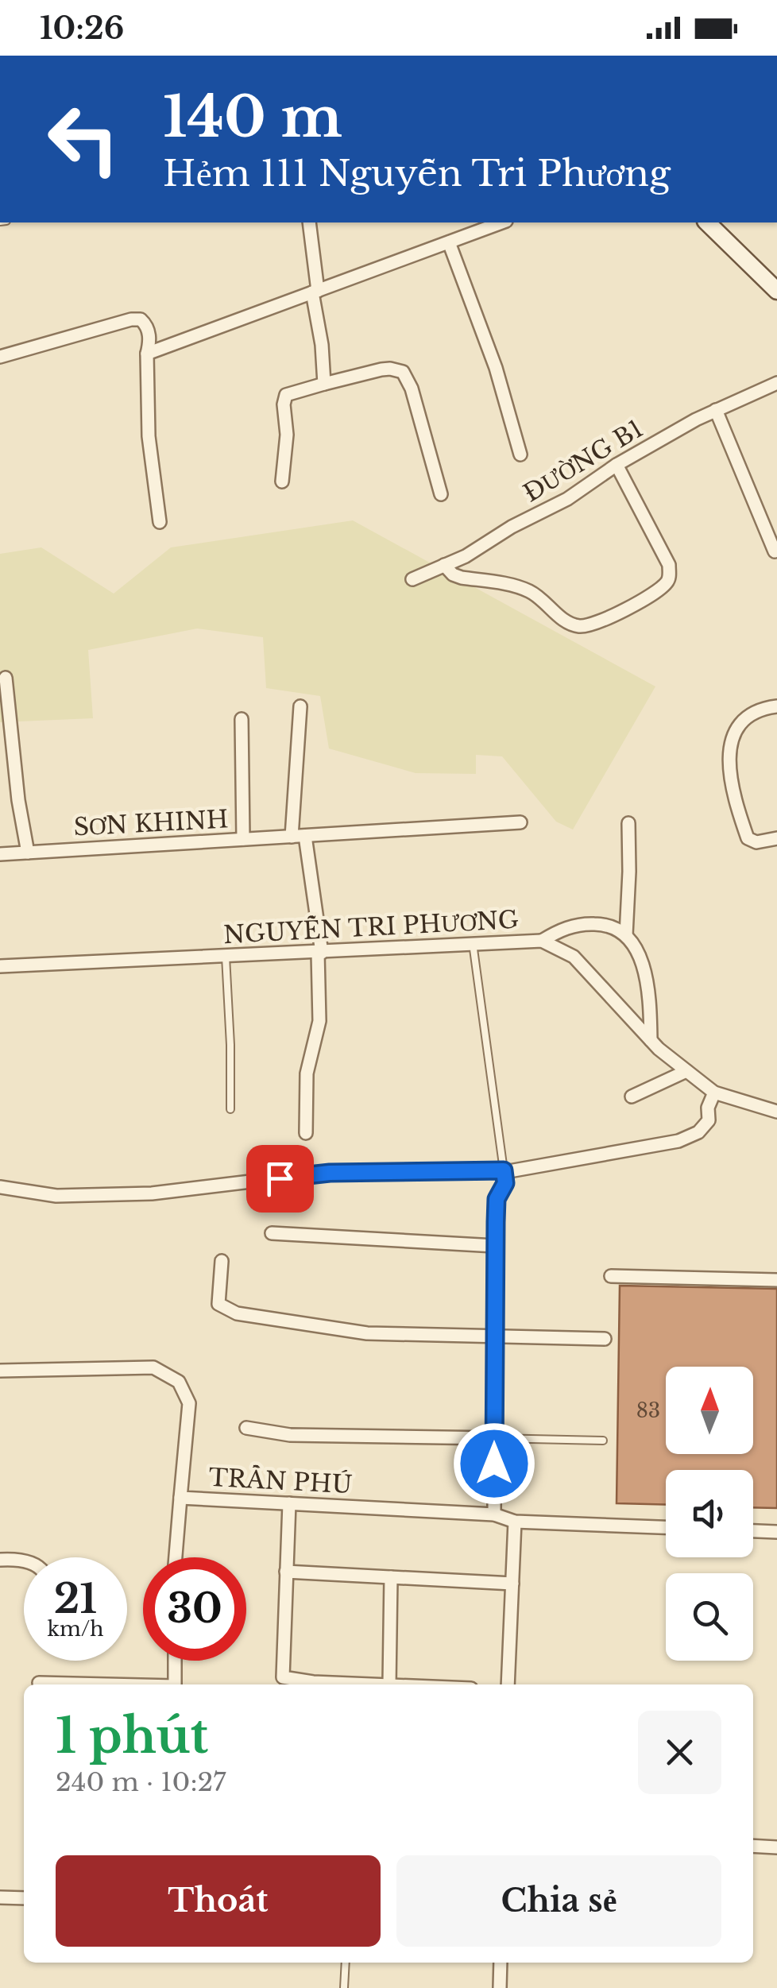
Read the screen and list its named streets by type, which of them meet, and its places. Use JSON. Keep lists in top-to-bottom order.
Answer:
{
  "streets": {
    "street": [
      "ĐƯỜNG B1",
      "SƠN KHINH",
      "NGUYỄN TRI PHƯƠNG",
      "TRẦN PHÚ"
    ]
  },
  "house_numbers": ["83"],
  "north": "top",
  "page": {
    "status": "10:26",
    "turn": ["140 m", "Hẻm 111 Nguyễn Tri Phương"],
    "speed": "21 km/h",
    "limit": "30",
    "heading": ["1 phút", "240 m · 10:27"],
    "buttons": ["Thoát", "Chia sẻ"]
  }
}
